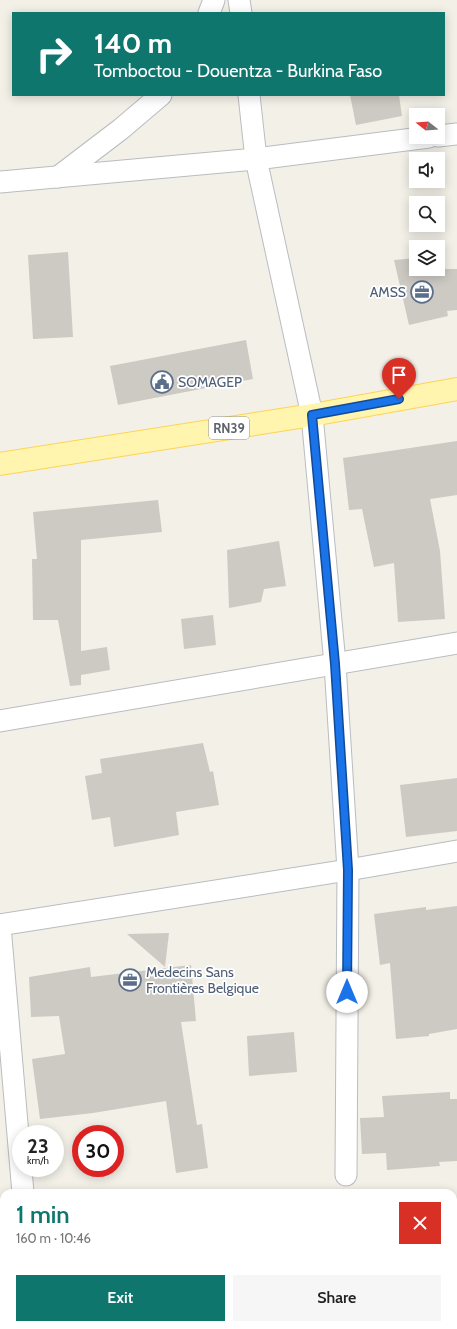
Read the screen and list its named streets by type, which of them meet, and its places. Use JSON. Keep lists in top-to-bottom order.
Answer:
{
  "streets": {
    "main road": ["RN39"]
  },
  "places": {
    "office": ["AMSS", "Medecins Sans Frontières Belgique"],
    "public building": ["SOMAGEP"]
  },
  "north": "left",
  "page": {
    "turn": ["140 m", "Tomboctou - Douentza - Burkina Faso"],
    "speed": "23 km/h",
    "limit": "30",
    "heading": ["1 min", "160 m · 10:46"],
    "buttons": ["Exit", "Share"]
  }
}
